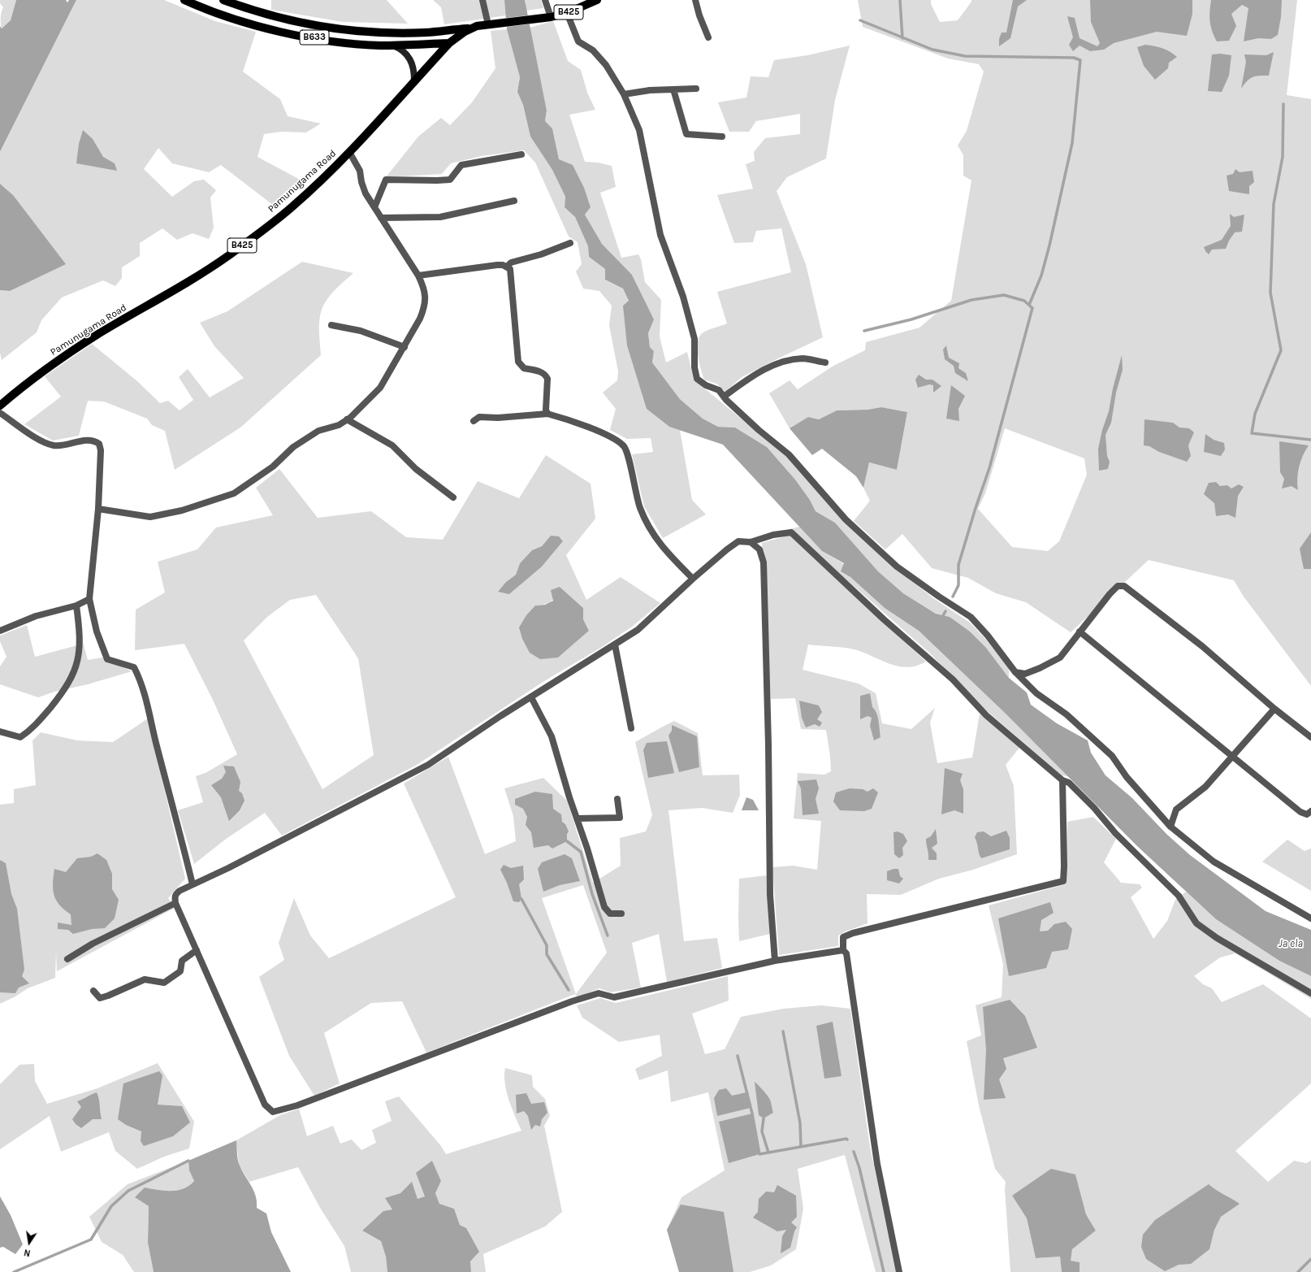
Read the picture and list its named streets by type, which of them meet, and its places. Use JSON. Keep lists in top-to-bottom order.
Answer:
{
  "streets": {
    "main road": ["B425", "B633", "Pamunugama Road"]
  },
  "crossings": [
    ["B633", "Pamunugama Road"]
  ],
  "water": ["Ja ela"],
  "north": "bottom"
}
